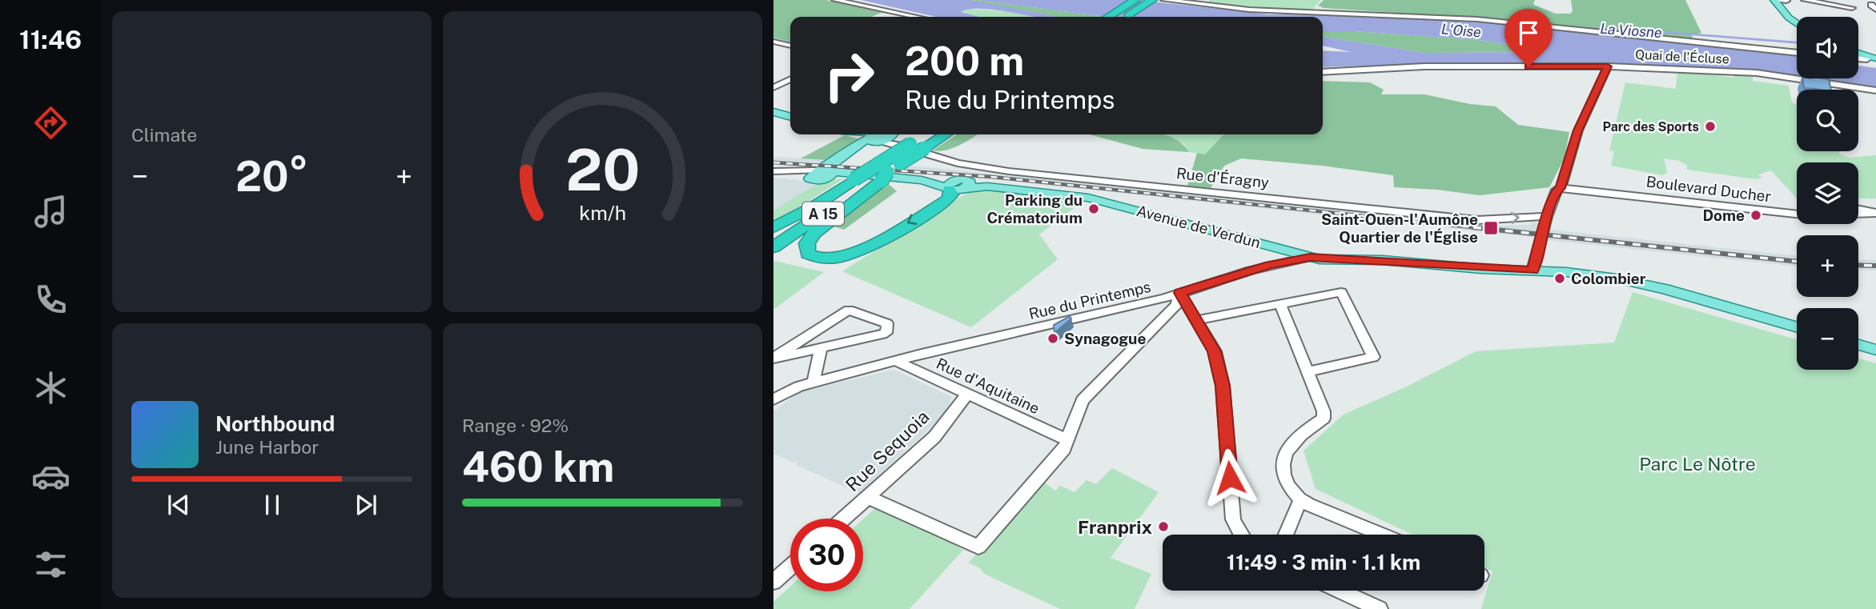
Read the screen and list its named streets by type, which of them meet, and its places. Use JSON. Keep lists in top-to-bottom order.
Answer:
{
  "streets": {
    "highway": ["A 15"],
    "main road": ["Avenue de Verdun"],
    "street": [
      "Quai de l'Écluse",
      "Rue d'Éragny",
      "Boulevard Ducher",
      "Rue du Printemps",
      "Rue d'Aquitaine",
      "Rue Sequoia"
    ]
  },
  "crossings": [
    ["Rue d'Éragny", "A 15"],
    ["A 15", "Avenue de Verdun"],
    ["Avenue de Verdun", "Rue du Printemps"],
    ["Rue du Printemps", "Rue d'Aquitaine"],
    ["Rue d'Aquitaine", "Rue Sequoia"]
  ],
  "one_way": ["Rue d'Éragny"],
  "water": ["L'Oise", "La Viosne"],
  "parks": ["Parc Le Nôtre"],
  "places": {
    "other": [
      "Parc des Sports",
      "Parking du Crématorium",
      "Dome",
      "Colombier",
      "Synagogue",
      "Franprix"
    ],
    "transit": ["Saint-Ouen-l'Aumône Quartier de l'Église"]
  },
  "page": {
    "tabs": "11:46",
    "tile": [
      "Climate",
      ["Range · 92%", "460 km"]
    ],
    "map_buttons": ["+", "−"],
    "turn": ["200 m", "Rue du Printemps"],
    "heat": ["−", "20°", "+"],
    "song": ["Northbound", "June Harbor"],
    "limit": "30",
    "trip": "11:49 · 3 min · 1.1 km",
    "gauge": ["20", "km/h"]
  }
}
